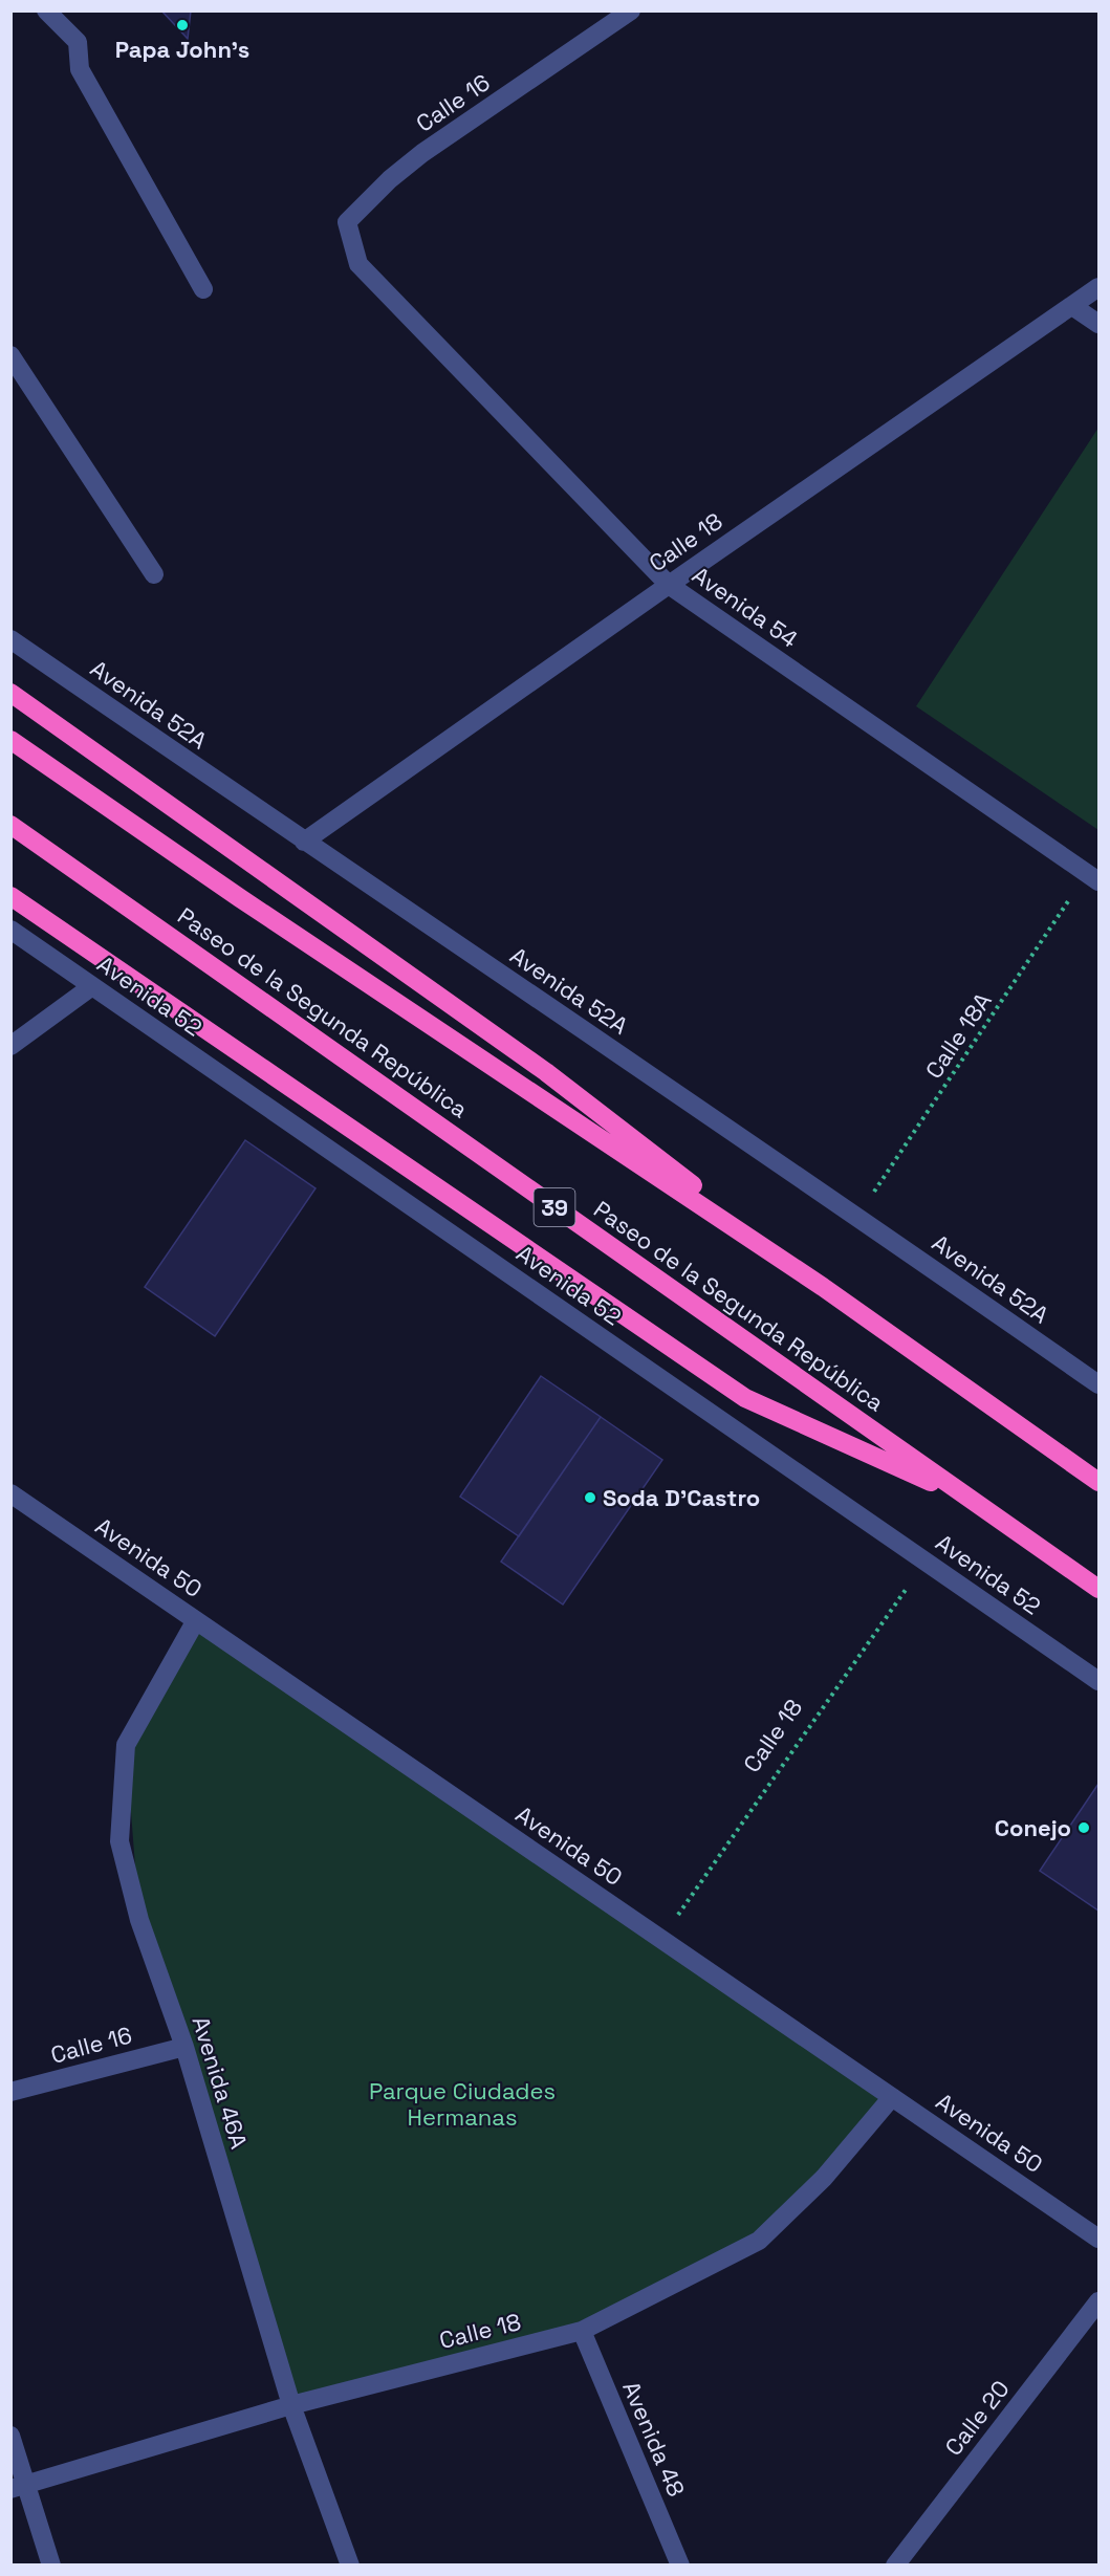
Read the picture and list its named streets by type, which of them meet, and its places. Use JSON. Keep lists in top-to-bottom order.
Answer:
{
  "streets": {
    "highway": ["Paseo de la Segunda República", "39"],
    "street": [
      "Calle 16",
      "Calle 18",
      "Avenida 54",
      "Avenida 52A",
      "Avenida 52",
      "Avenida 50",
      "Avenida 46A",
      "Calle 20",
      "Avenida 48"
    ],
    "path": ["Calle 18A"]
  },
  "crossings": [
    ["Calle 16", "Avenida 54"],
    ["Calle 16", "Avenida 46A"],
    ["Calle 18", "Avenida 54"],
    ["Calle 18", "Avenida 52A"],
    ["Calle 18", "Avenida 52"],
    ["Calle 18", "Avenida 50"],
    ["Calle 18", "Avenida 46A"],
    ["Calle 18", "Avenida 48"],
    ["Avenida 54", "Calle 18A"],
    ["Avenida 52A", "Calle 18A"],
    ["Avenida 50", "Avenida 46A"]
  ],
  "parks": ["Parque Ciudades Hermanas"],
  "places": ["Papa John's", "Soda D'Castro", "Conejo"]
}
